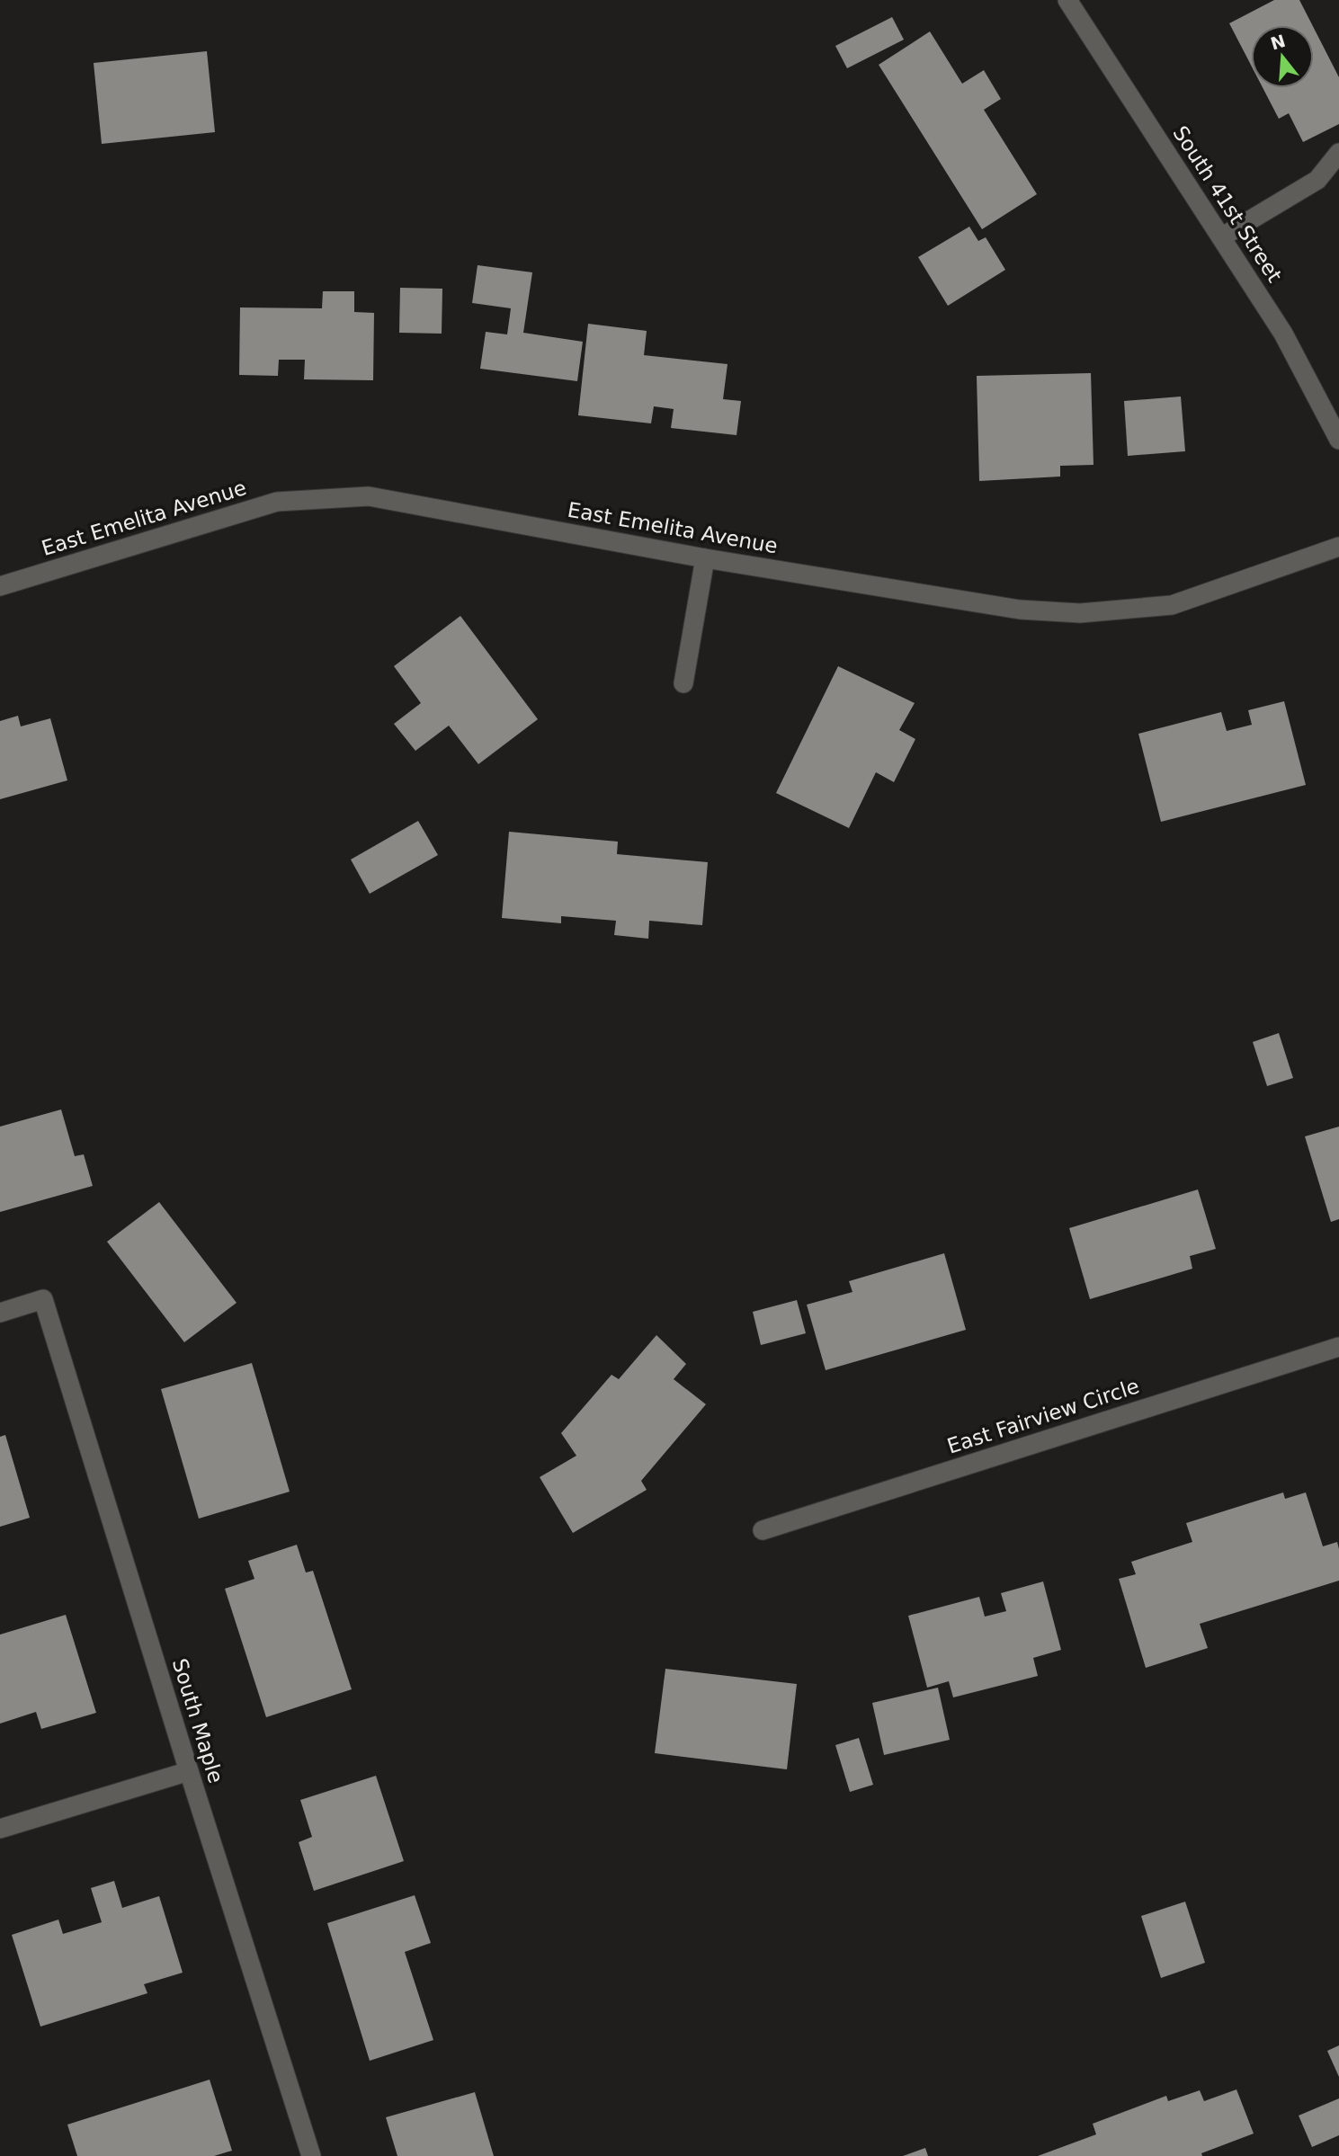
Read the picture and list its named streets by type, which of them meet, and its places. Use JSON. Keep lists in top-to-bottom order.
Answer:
{
  "streets": {
    "street": [
      "South 41st Street",
      "East Emelita Avenue",
      "East Fairview Circle",
      "South Maple"
    ]
  },
  "north": "top"
}
